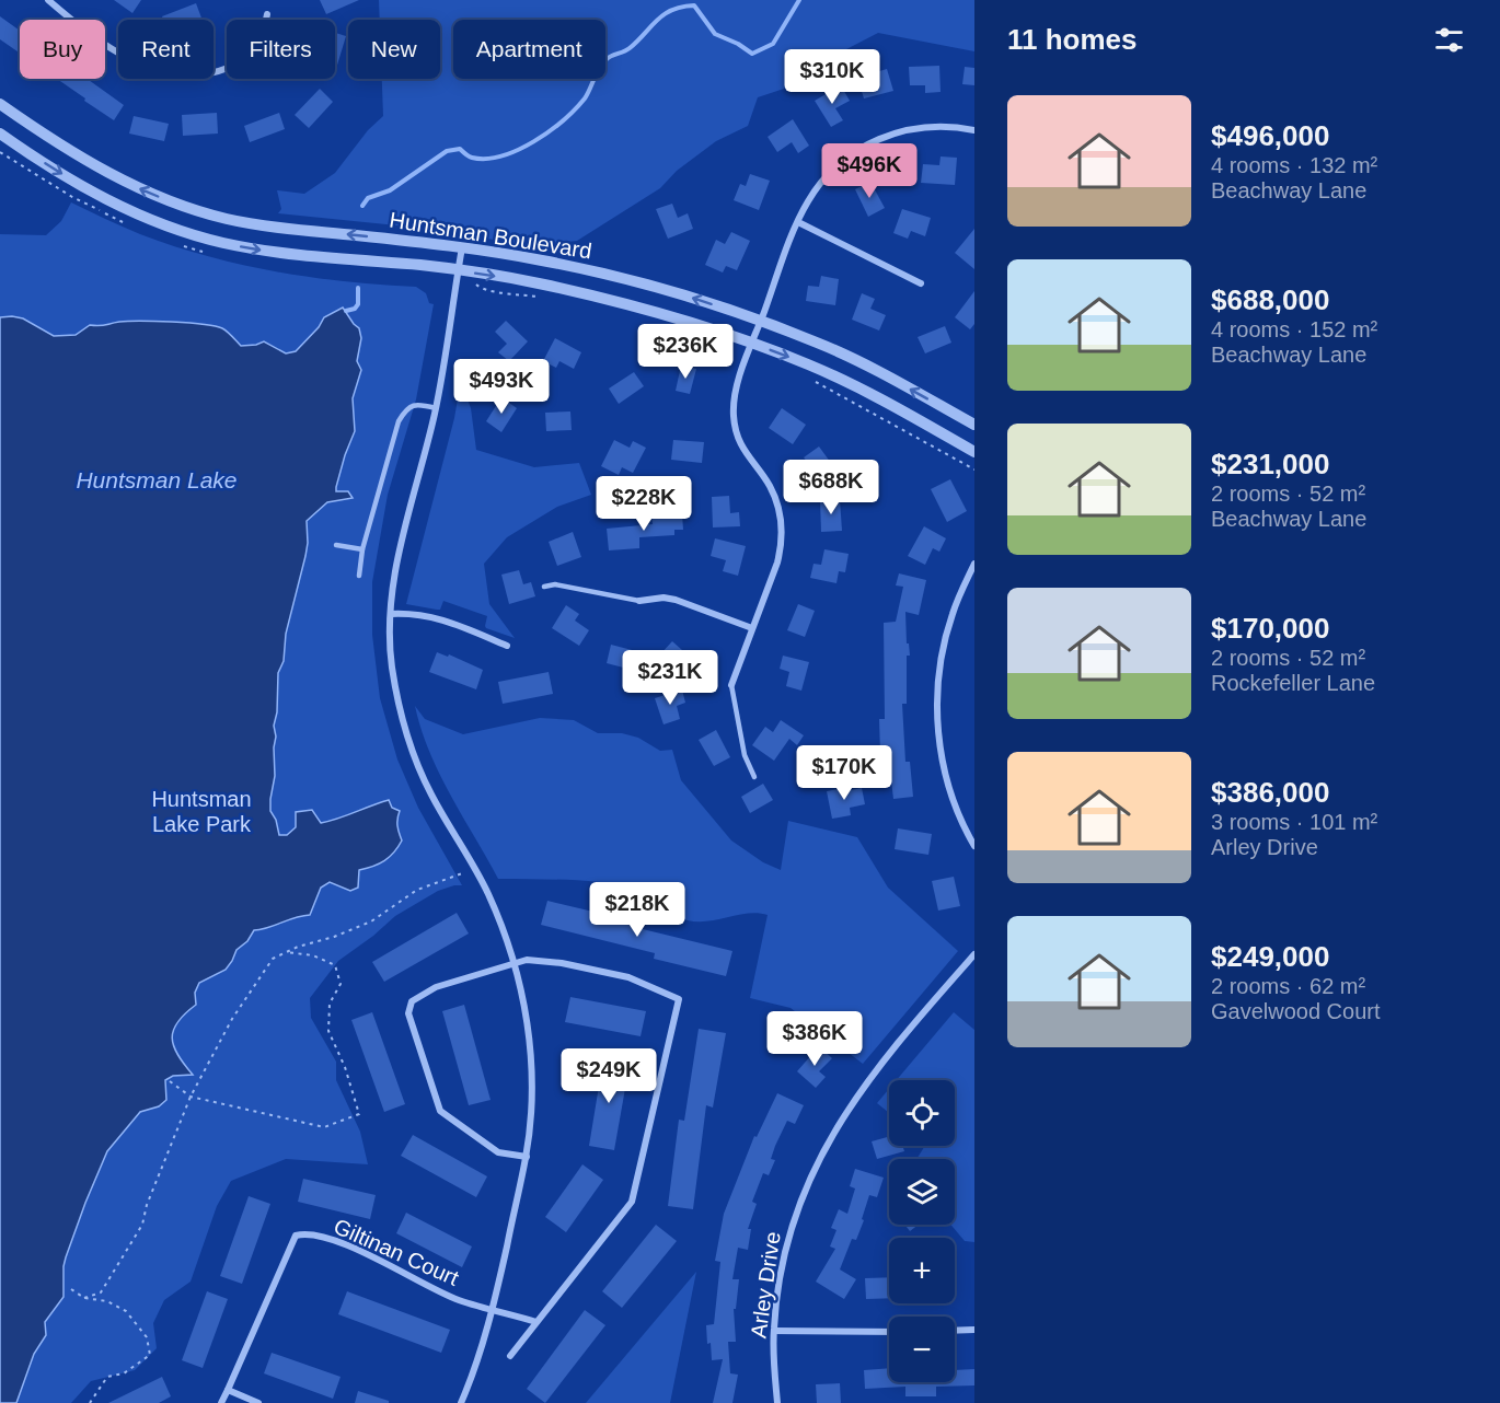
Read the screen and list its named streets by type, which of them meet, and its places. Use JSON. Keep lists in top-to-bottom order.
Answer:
{
  "streets": {
    "street": ["Huntsman Boulevard", "Giltinan Court", "Arley Drive"]
  },
  "water": ["Huntsman Lake"],
  "parks": ["Huntsman Lake Park"],
  "page": {
    "heading": "11 homes",
    "chip": [
      "Buy",
      "Rent",
      "Filters",
      "New",
      "Apartment"
    ],
    "price": [
      "$310K",
      "$496K",
      "$236K",
      "$493K",
      "$688K",
      "$228K",
      "$231K",
      "$170K",
      "$218K",
      "$386K",
      "$249K"
    ],
    "list": [
      {
        "name": "$496,000",
        "note": "4 rooms · 132 m² · Beachway Lane"
      },
      {
        "name": "$688,000",
        "note": "4 rooms · 152 m² · Beachway Lane"
      },
      {
        "name": "$231,000",
        "note": "2 rooms · 52 m² · Beachway Lane"
      },
      {
        "name": "$170,000",
        "note": "2 rooms · 52 m² · Rockefeller Lane"
      },
      {
        "name": "$386,000",
        "note": "3 rooms · 101 m² · Arley Drive"
      },
      {
        "name": "$249,000",
        "note": "2 rooms · 62 m² · Gavelwood Court"
      }
    ],
    "map_buttons": ["+", "−"]
  }
}
